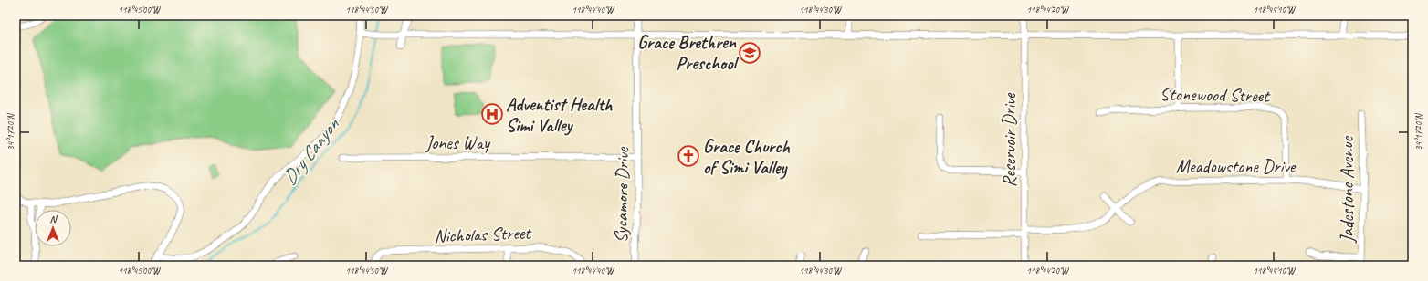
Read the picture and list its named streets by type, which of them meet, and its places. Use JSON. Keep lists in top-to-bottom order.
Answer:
{
  "streets": {
    "street": [
      "Stonewood Street",
      "Reservoir Drive",
      "Jones Way",
      "Meadowstone Drive",
      "Jadestone Avenue",
      "Sycamore Drive",
      "Nicholas Street"
    ]
  },
  "crossings": [
    ["Stonewood Street", "Meadowstone Drive"],
    ["Reservoir Drive", "Meadowstone Drive"],
    ["Jones Way", "Sycamore Drive"],
    ["Meadowstone Drive", "Jadestone Avenue"]
  ],
  "water": ["Dry Canyon"],
  "places": {
    "school or university": ["Grace Brethren Preschool"],
    "hospital": ["Adventist Health Simi Valley"],
    "church": ["Grace Church of Simi Valley"]
  },
  "north": "top",
  "coordinates": [
    "118°45'00\"W",
    "118°44'50\"W",
    "118°44'40\"W",
    "118°44'30\"W",
    "118°44'20\"W",
    "118°44'10\"W",
    "34°17'20\"N"
  ]
}
